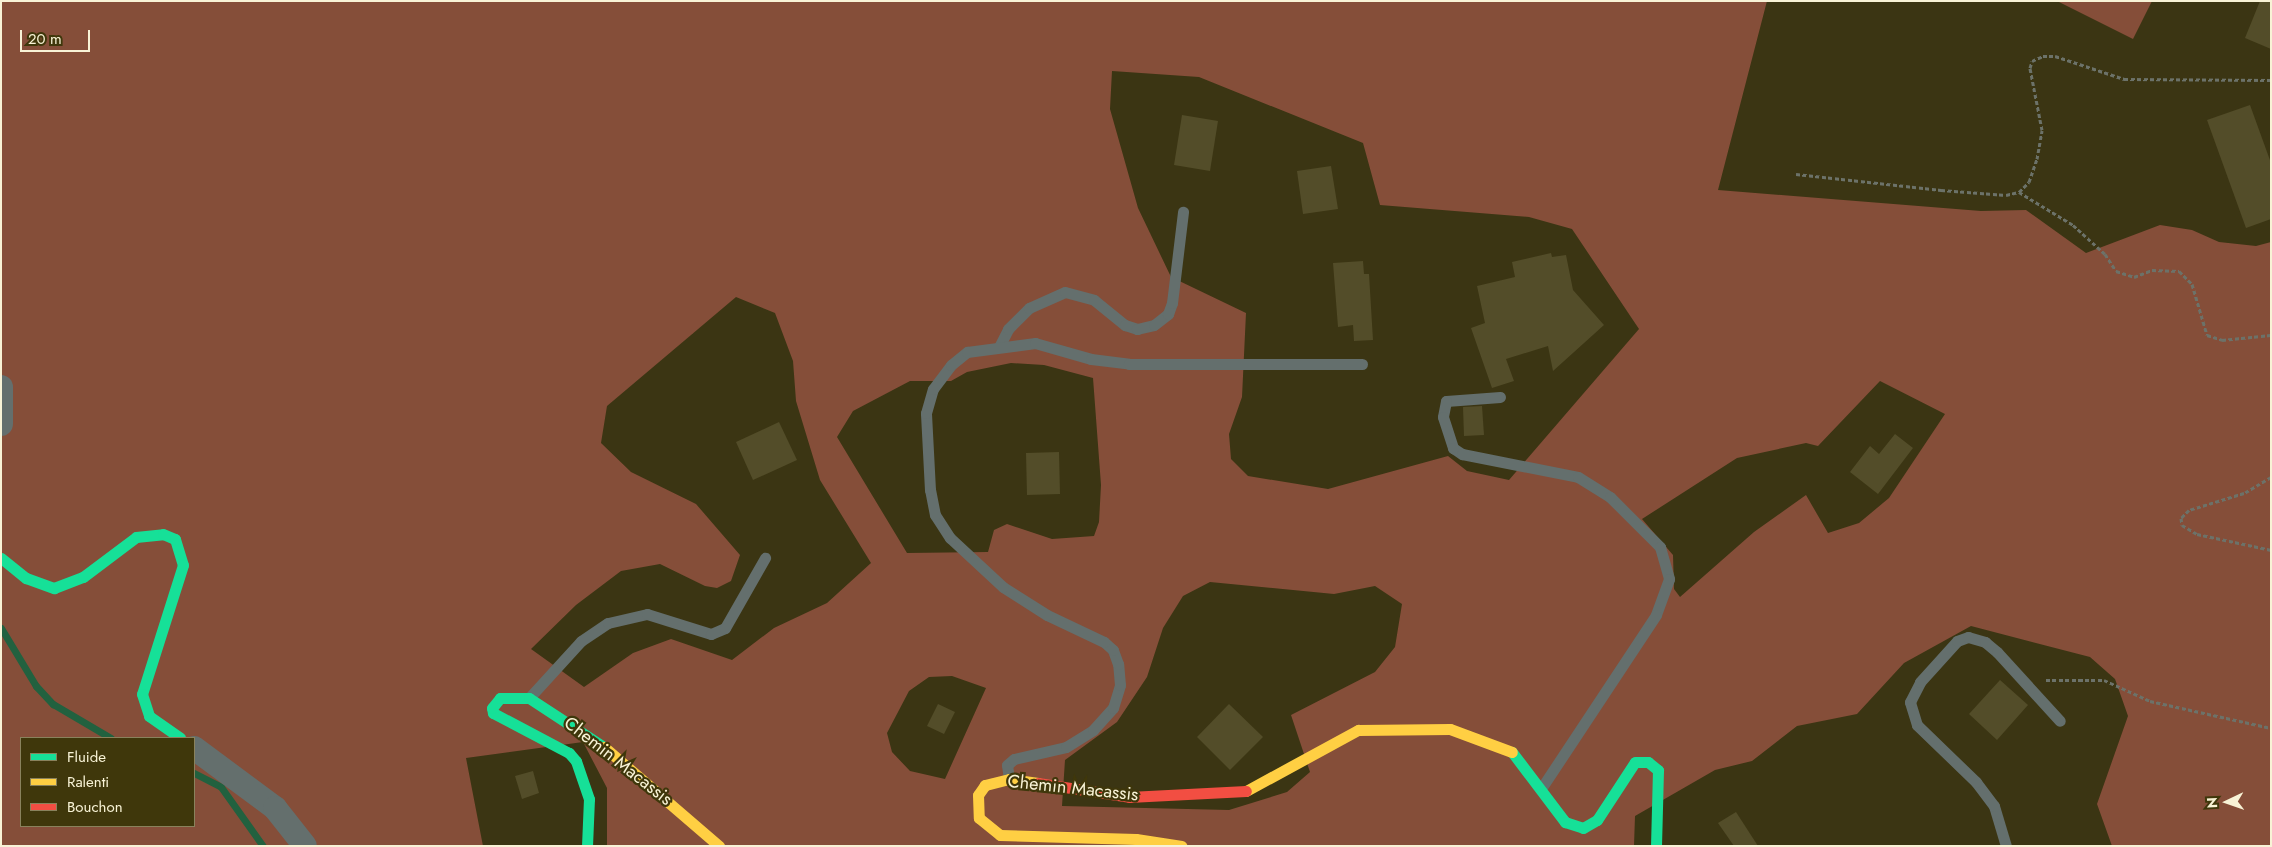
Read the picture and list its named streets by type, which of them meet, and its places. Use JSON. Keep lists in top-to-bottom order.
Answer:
{
  "streets": {
    "street": ["Chemin Macassis"]
  },
  "legend": ["Fluide", "Ralenti", "Bouchon"],
  "scale_bar": "20 m",
  "north": "left"
}
